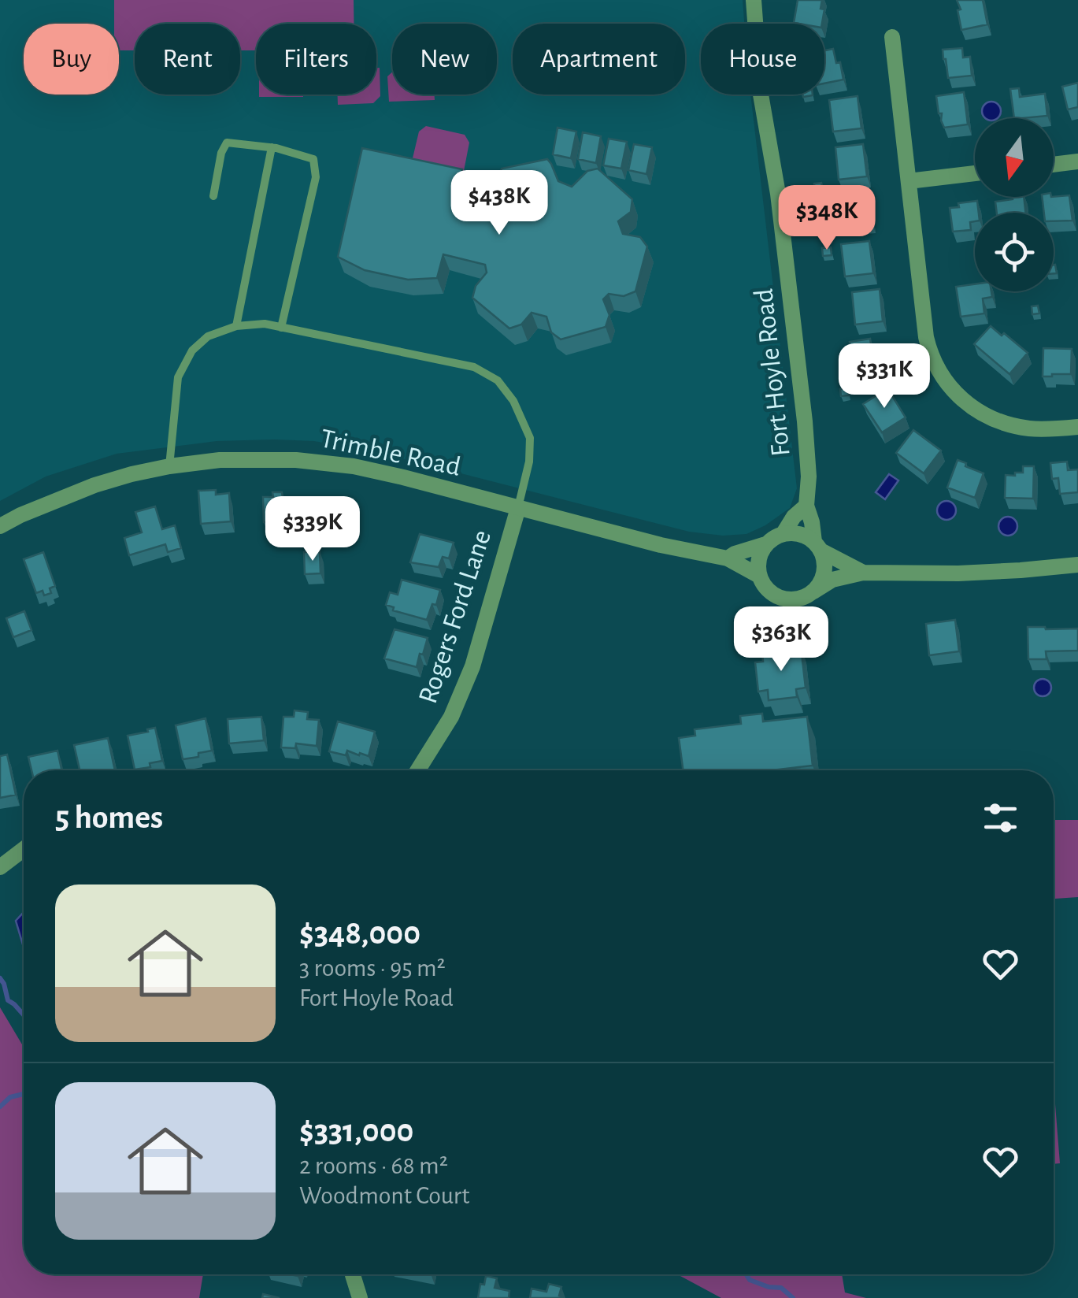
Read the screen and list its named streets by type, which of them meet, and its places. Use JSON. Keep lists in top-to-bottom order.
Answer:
{
  "streets": {
    "street": ["Fort Hoyle Road", "Trimble Road", "Rogers Ford Lane"]
  },
  "crossings": [
    ["Fort Hoyle Road", "Trimble Road"],
    ["Trimble Road", "Rogers Ford Lane"]
  ],
  "north": "bottom",
  "page": {
    "chip": [
      "Buy",
      "Rent",
      "Filters",
      "New",
      "Apartment",
      "House"
    ],
    "price": [
      "$438K",
      "$348K",
      "$331K",
      "$339K",
      "$363K"
    ],
    "heading": "5 homes",
    "list": [
      {
        "name": "$348,000",
        "note": "3 rooms · 95 m² · Fort Hoyle Road"
      },
      {
        "name": "$331,000",
        "note": "2 rooms · 68 m² · Woodmont Court"
      }
    ]
  }
}
